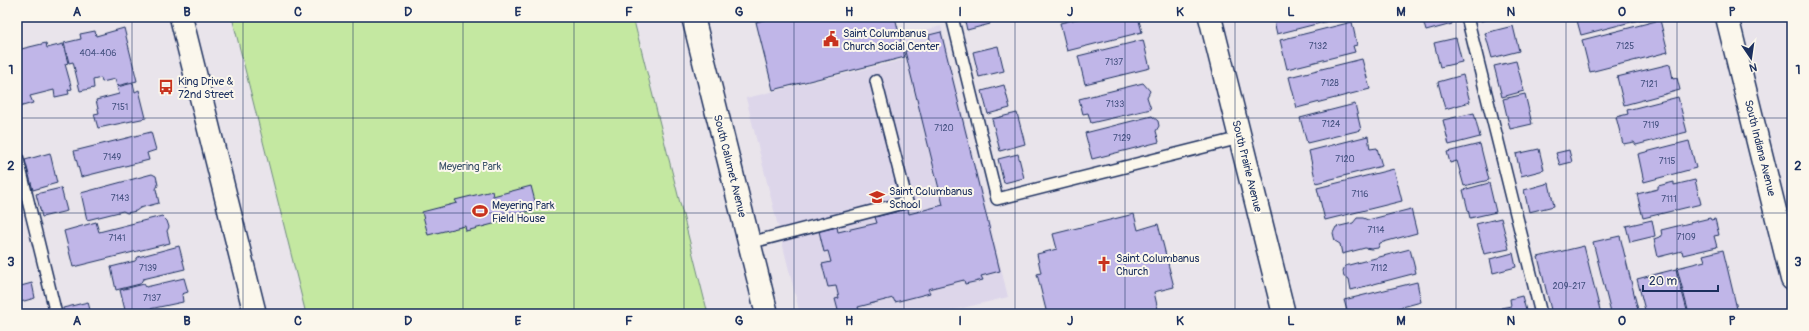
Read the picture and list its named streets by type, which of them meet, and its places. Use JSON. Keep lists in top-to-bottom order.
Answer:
{
  "streets": {
    "street": ["South Indiana Avenue", "South Calumet Avenue", "South Prairie Avenue"]
  },
  "parks": ["Meyering Park"],
  "places": {
    "public building": ["Saint Columbanus Church Social Center"],
    "bus stop": ["King Drive & 72nd Street"],
    "school or university": ["Saint Columbanus School"],
    "sports": ["Meyering Park Field House"],
    "church": ["Saint Columbanus Church"]
  },
  "house_numbers": [
    "7132",
    "7125",
    "404-406",
    "7137",
    "7128",
    "7121",
    "7133",
    "7151",
    "7124",
    "7119",
    "7120",
    "7129",
    "7149",
    "7120",
    "7115",
    "7116",
    "7143",
    "7111",
    "7114",
    "7109",
    "7141",
    "7139",
    "7112",
    "209-217",
    "7137"
  ],
  "scale_bar": "20 m",
  "north": "bottom",
  "grid": {
    "columns": [
      "A",
      "B",
      "C",
      "D",
      "E",
      "F",
      "G",
      "H",
      "I",
      "J",
      "K",
      "L",
      "M",
      "N",
      "O",
      "P"
    ],
    "rows": ["1", "2", "3"]
  }
}
